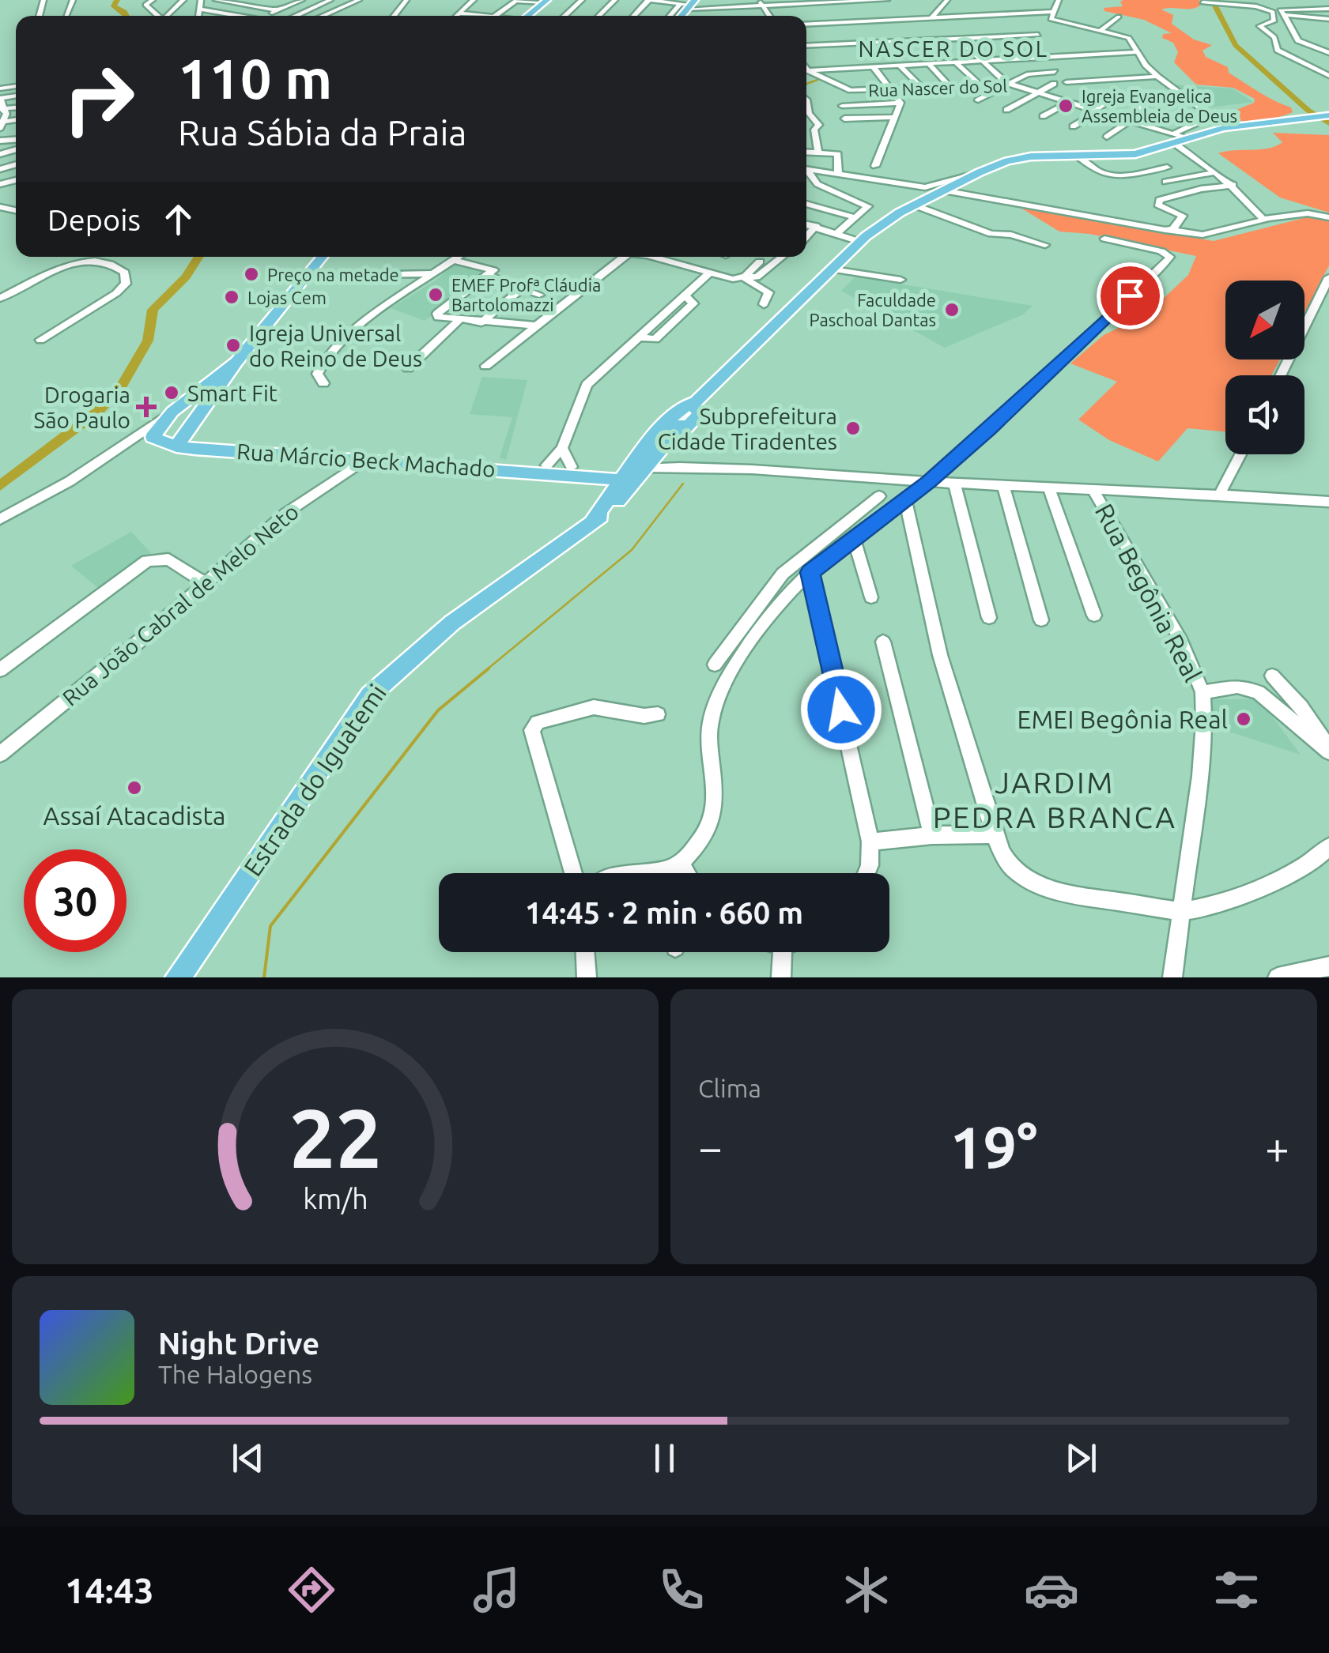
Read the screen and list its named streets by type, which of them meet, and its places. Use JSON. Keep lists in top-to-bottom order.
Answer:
{
  "streets": {
    "main road": ["Rua Márcio Beck Machado", "Estrada do Iguatemi"],
    "street": ["Rua Nascer do Sol", "Rua Begônia Real", "Rua João Cabral de Melo Neto"]
  },
  "crossings": [
    ["Rua Márcio Beck Machado", "Rua Begônia Real"],
    ["Rua Márcio Beck Machado", "Rua João Cabral de Melo Neto"],
    ["Rua Márcio Beck Machado", "Estrada do Iguatemi"]
  ],
  "districts": ["NASCER DO SOL", "JARDIM PEDRA BRANCA"],
  "places": {
    "other": [
      "Igreja Evangelica Assembleia de Deus",
      "Preço na metade",
      "EMEF Profª Cláudia Bartolomazzi",
      "Lojas Cem",
      "Faculdade Paschoal Dantas",
      "Igreja Universal do Reino de Deus",
      "Smart Fit",
      "Subprefeitura Cidade Tiradentes",
      "EMEI Begônia Real",
      "Assaí Atacadista"
    ],
    "health": ["Drogaria São Paulo"]
  },
  "north": "bottom left",
  "page": {
    "turn": ["110 m", "Rua Sábia da Praia"],
    "then": "Depois",
    "limit": "30",
    "trip": "14:45 · 2 min · 660 m",
    "tile": "Clima",
    "heat": ["−", "19°", "+"],
    "song": ["Night Drive", "The Halogens"],
    "tabs": "14:43",
    "gauge": ["22", "km/h"]
  }
}
